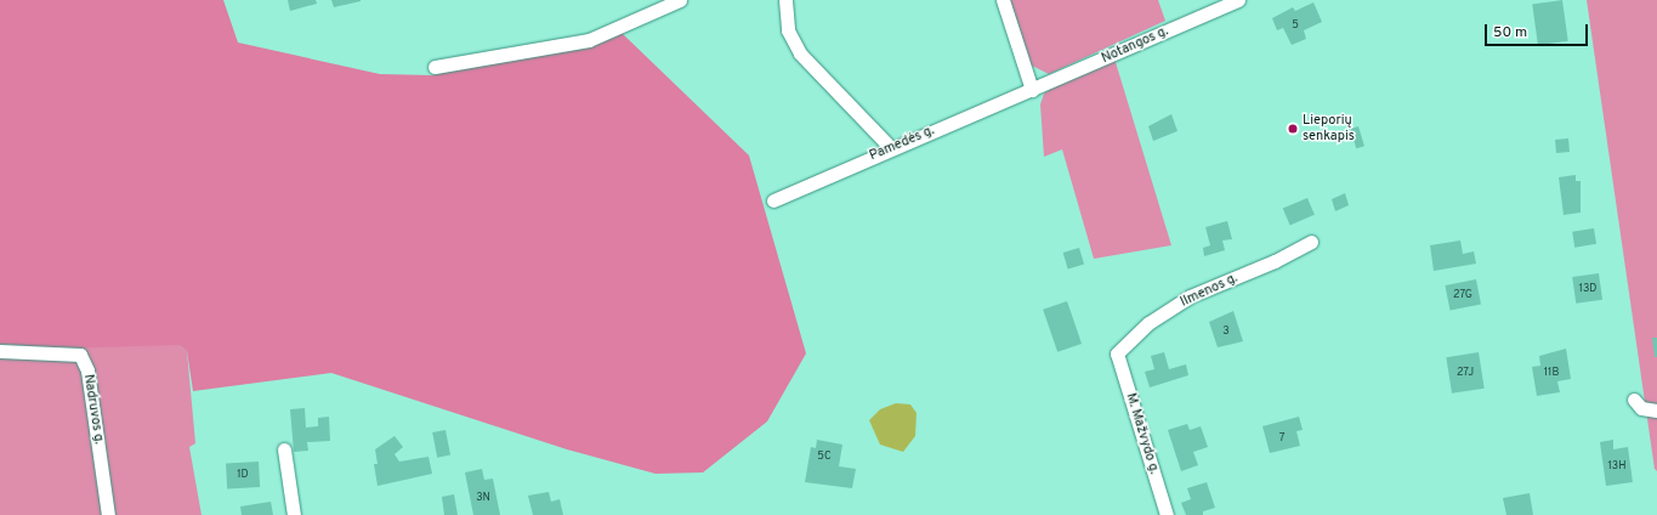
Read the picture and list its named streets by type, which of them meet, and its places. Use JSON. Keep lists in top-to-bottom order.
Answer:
{
  "streets": {
    "street": [
      "Notangos g.",
      "Pamedės g.",
      "Ilmenos g.",
      "Nadruvos g.",
      "M. Mažvydo g."
    ]
  },
  "crossings": [
    ["Notangos g.", "Pamedės g."],
    ["Ilmenos g.", "M. Mažvydo g."]
  ],
  "places": ["Lieporių senkapis"],
  "house_numbers": [
    "5",
    "13D",
    "27G",
    "3",
    "27J",
    "11B",
    "7",
    "5C",
    "13H",
    "1D",
    "3N"
  ],
  "scale_bar": "50 m"
}
